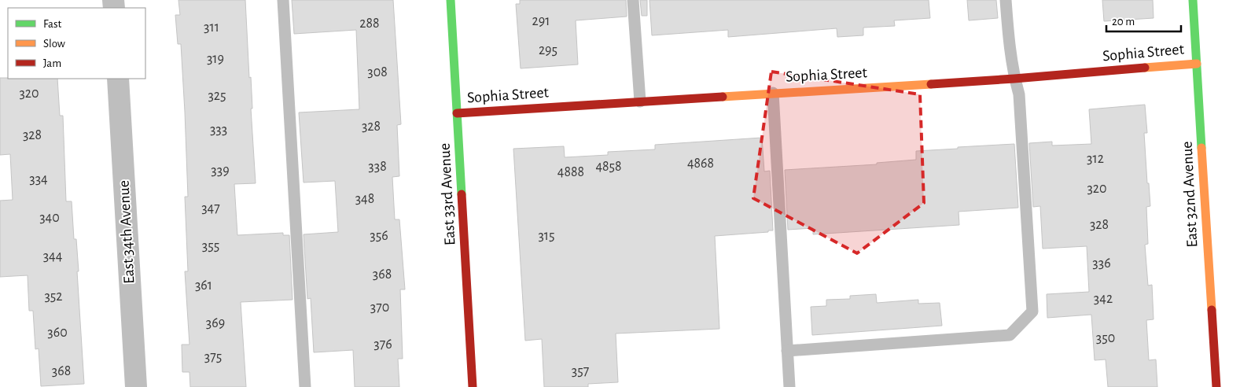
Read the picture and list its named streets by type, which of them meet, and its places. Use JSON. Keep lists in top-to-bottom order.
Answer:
{
  "streets": {
    "street": [
      "Sophia Street",
      "East 33rd Avenue",
      "East 32nd Avenue",
      "East 34th Avenue"
    ]
  },
  "crossings": [
    ["Sophia Street", "East 33rd Avenue"],
    ["Sophia Street", "East 32nd Avenue"]
  ],
  "house_numbers": [
    "291",
    "288",
    "311",
    "295",
    "319",
    "308",
    "320",
    "325",
    "328",
    "333",
    "328",
    "312",
    "4868",
    "338",
    "4858",
    "339",
    "4888",
    "334",
    "320",
    "348",
    "347",
    "340",
    "328",
    "356",
    "315",
    "355",
    "344",
    "336",
    "368",
    "361",
    "352",
    "342",
    "370",
    "369",
    "360",
    "350",
    "376",
    "375",
    "368",
    "357"
  ],
  "legend": ["Fast", "Slow", "Jam"],
  "scale_bar": "20 m"
}
